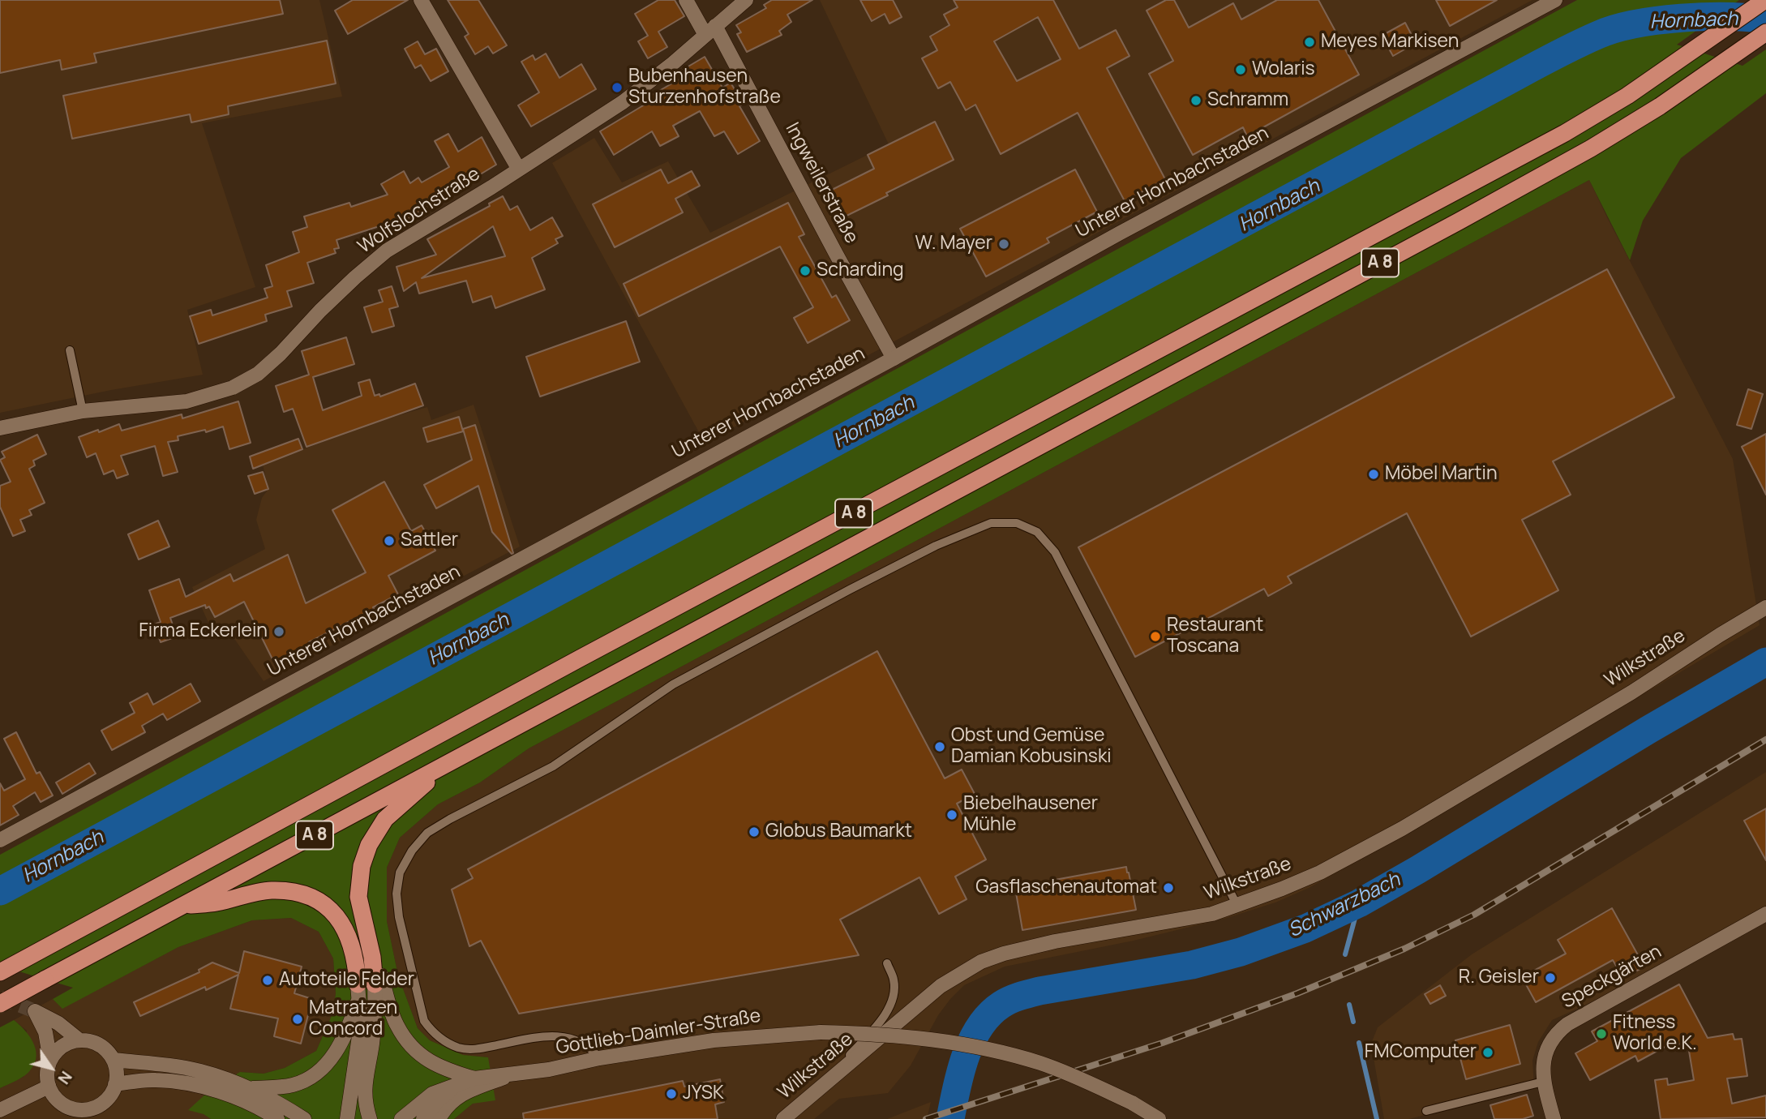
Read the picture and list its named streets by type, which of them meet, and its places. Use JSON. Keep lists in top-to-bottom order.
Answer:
{
  "streets": {
    "highway": ["A 8"],
    "street": [
      "Unterer Hornbachstaden",
      "Ingweilerstraße",
      "Wolfslochstraße",
      "Wilkstraße",
      "Speckgärten",
      "Gottlieb-Daimler-Straße"
    ]
  },
  "crossings": [
    ["Unterer Hornbachstaden", "Ingweilerstraße"],
    ["Ingweilerstraße", "Wolfslochstraße"]
  ],
  "water": ["Hornbach", "Schwarzbach"],
  "places": [
    "Meyes Markisen",
    "Wolaris",
    "Bubenhausen Sturzenhofstraße",
    "Schramm",
    "W. Mayer",
    "Scharding",
    "Möbel Martin",
    "Sattler",
    "Firma Eckerlein",
    "Restaurant Toscana",
    "Obst und Gemüse Damian Kobusinski",
    "Biebelhausener Mühle",
    "Globus Baumarkt",
    "Gasflaschenautomat",
    "R. Geisler",
    "Autoteile Felder",
    "Matratzen Concord",
    "Fitness World e.K.",
    "FMComputer",
    "JYSK"
  ],
  "north": "bottom right"
}
